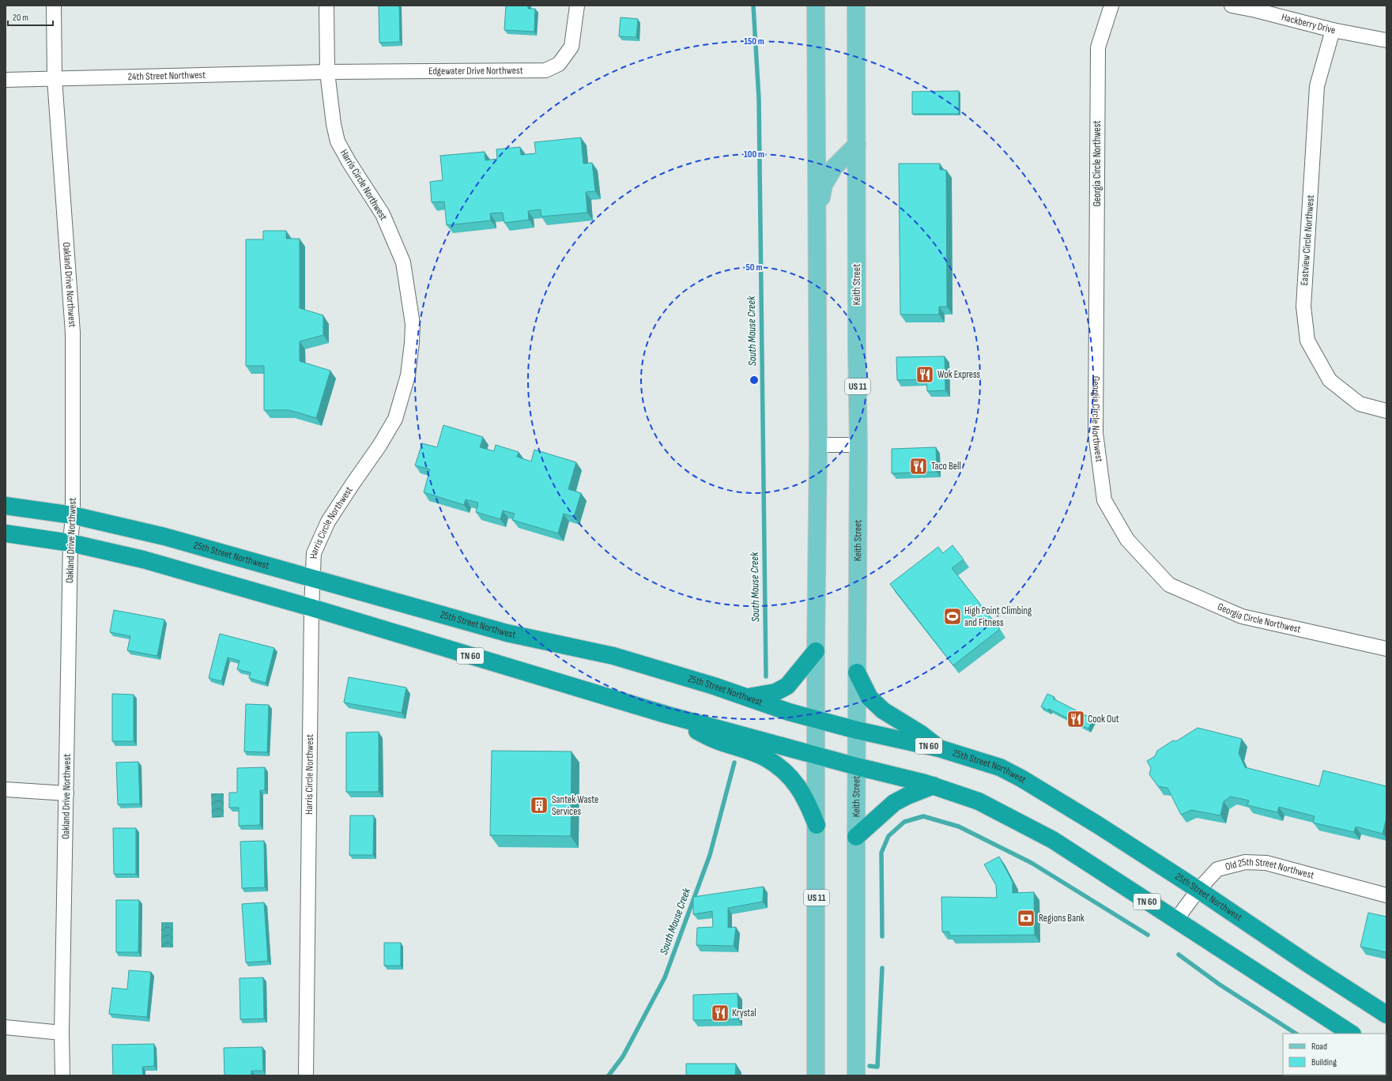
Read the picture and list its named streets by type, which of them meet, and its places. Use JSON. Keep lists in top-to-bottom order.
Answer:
{
  "streets": {
    "highway": ["25th Street Northwest", "TN 60"],
    "main road": ["Keith Street", "US 11"],
    "street": [
      "Hackberry Drive",
      "Edgewater Drive Northwest",
      "24th Street Northwest",
      "Georgia Circle Northwest",
      "Harris Circle Northwest",
      "Eastview Circle Northwest",
      "Oakland Drive Northwest",
      "Old 25th Street Northwest"
    ]
  },
  "crossings": [
    ["Hackberry Drive", "Eastview Circle Northwest"],
    ["Edgewater Drive Northwest", "24th Street Northwest"],
    ["Edgewater Drive Northwest", "Harris Circle Northwest"],
    ["24th Street Northwest", "Harris Circle Northwest"],
    ["24th Street Northwest", "Oakland Drive Northwest"],
    ["Harris Circle Northwest", "25th Street Northwest"],
    ["Harris Circle Northwest", "TN 60"],
    ["Oakland Drive Northwest", "25th Street Northwest"],
    ["Oakland Drive Northwest", "TN 60"],
    ["Keith Street", "25th Street Northwest"],
    ["Keith Street", "TN 60"],
    ["US 11", "25th Street Northwest"],
    ["US 11", "TN 60"],
    ["25th Street Northwest", "Old 25th Street Northwest"],
    ["TN 60", "Old 25th Street Northwest"]
  ],
  "water": ["South Mouse Creek"],
  "places": {
    "restaurant": [
      "Wok Express",
      "Taco Bell",
      "Cook Out",
      "Krystal"
    ],
    "sports": ["High Point Climbing and Fitness"],
    "building": ["Santek Waste Services"],
    "bank": ["Regions Bank"]
  },
  "legend": ["Road", "Building"],
  "scale_bar": "20 m",
  "rings": ["150 m", "100 m", "50 m"]
}
